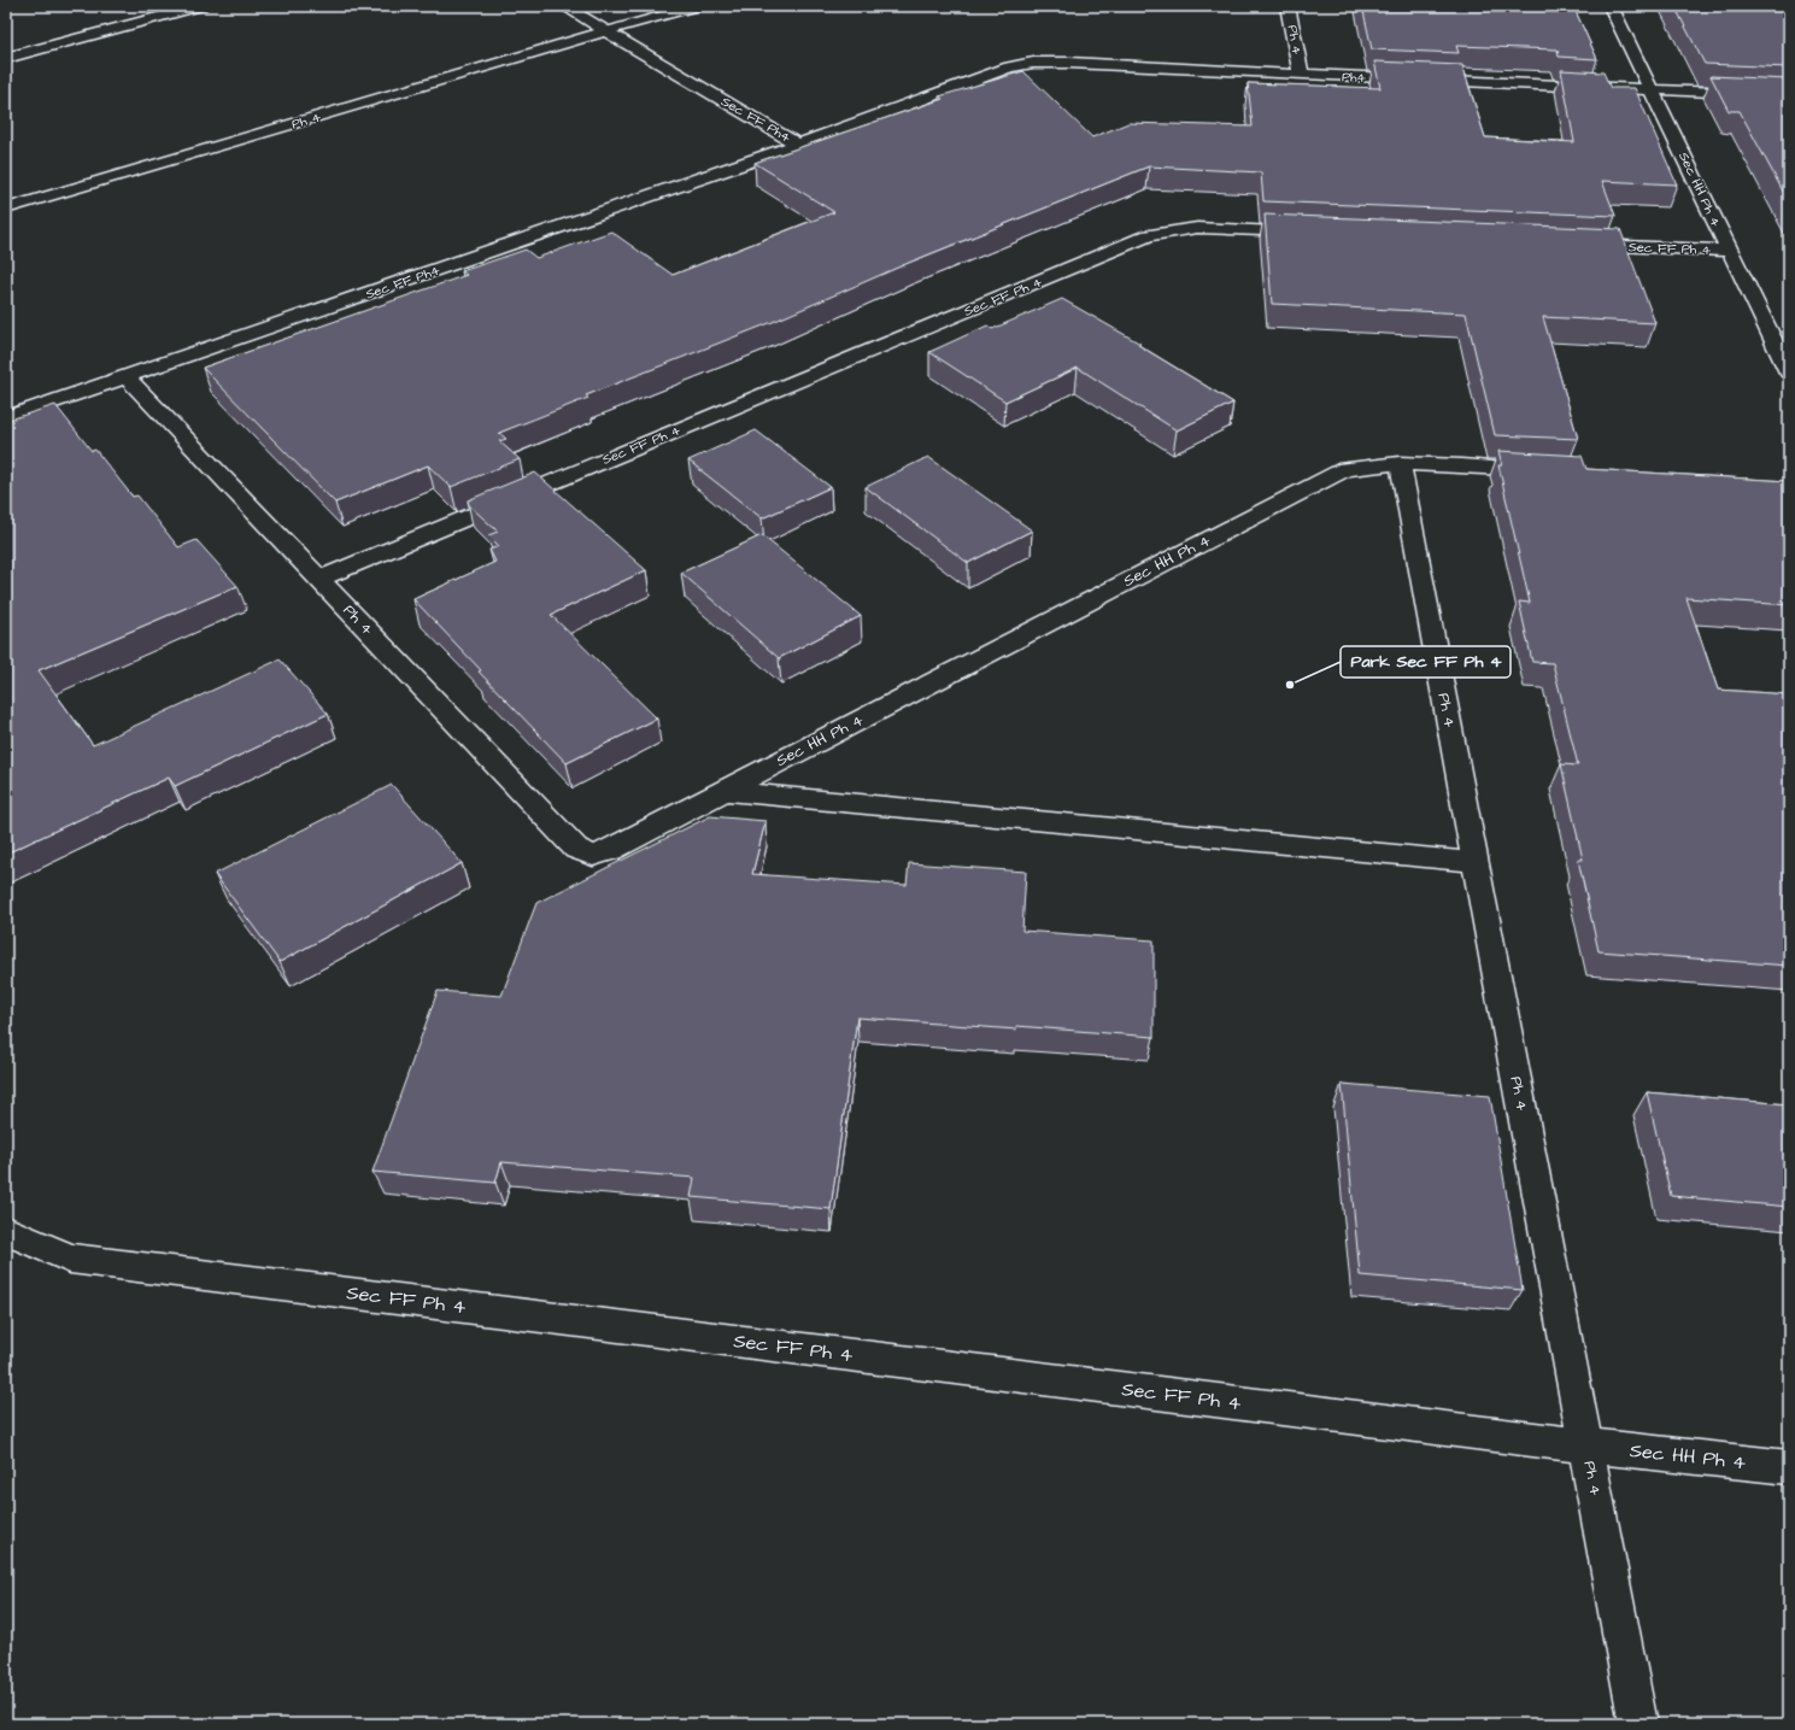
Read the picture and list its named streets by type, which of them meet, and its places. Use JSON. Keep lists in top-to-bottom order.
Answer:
{
  "streets": {
    "street": [
      "Ph 4",
      "Ph4",
      "Sec FF Ph4",
      "Sec HH Ph 4",
      "Sec FF Ph 4"
    ]
  },
  "crossings": [
    ["Ph 4", "Ph4"],
    ["Ph 4", "Sec FF Ph4"],
    ["Ph 4", "Sec HH Ph 4"],
    ["Ph 4", "Sec FF Ph 4"],
    ["Ph4", "Sec FF Ph4"],
    ["Ph4", "Sec HH Ph 4"],
    ["Sec HH Ph 4", "Sec FF Ph 4"]
  ],
  "places": ["Park Sec FF Ph 4"]
}
